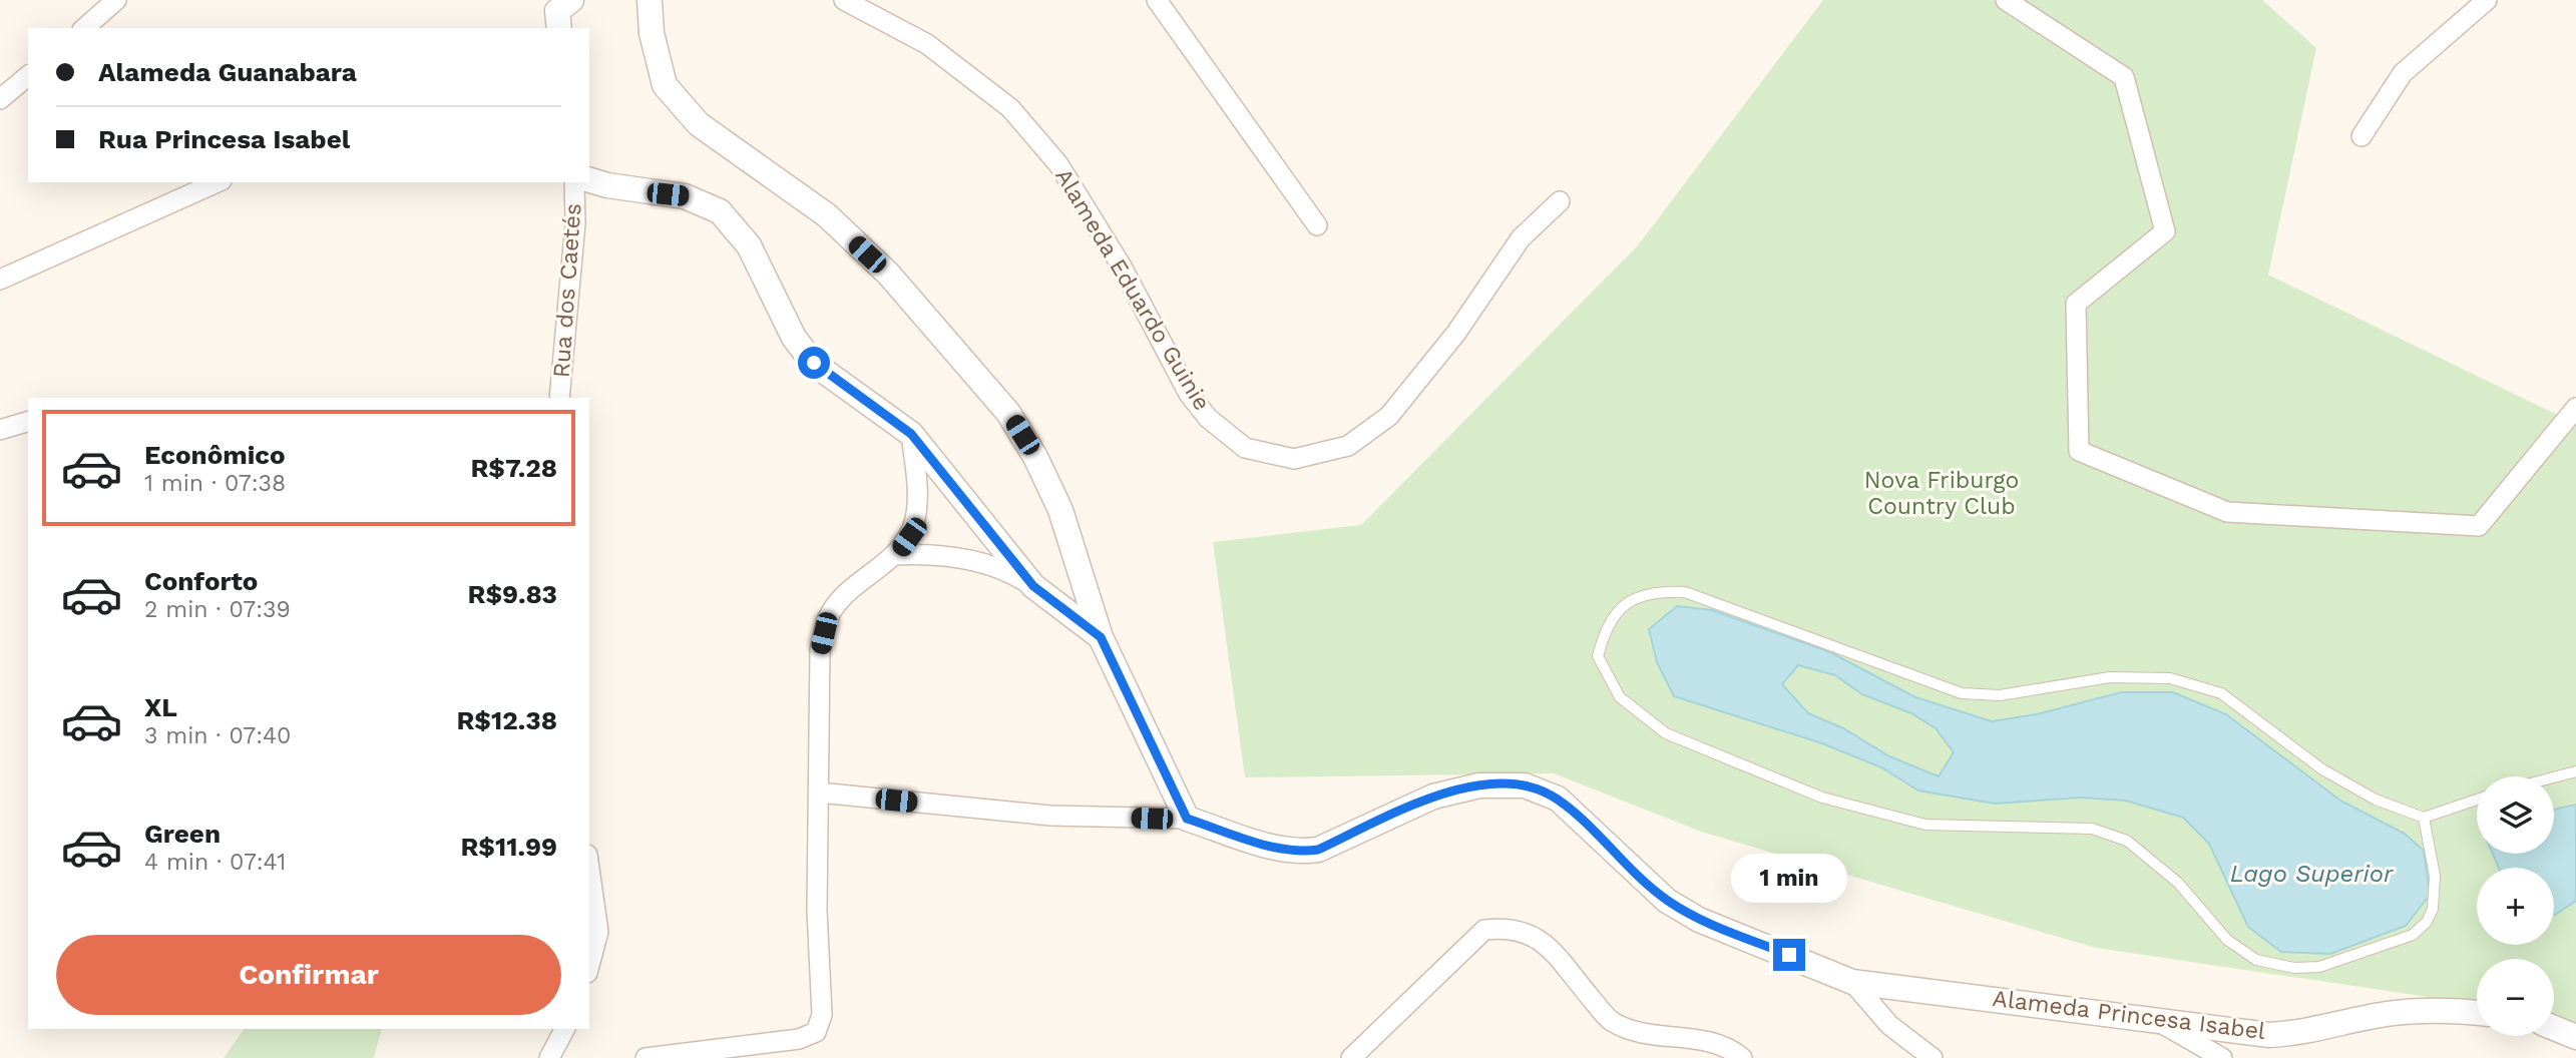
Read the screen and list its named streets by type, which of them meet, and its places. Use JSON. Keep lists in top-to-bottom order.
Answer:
{
  "streets": {
    "street": ["Alameda Eduardo Guinie", "Rua dos Caetés", "Alameda Princesa Isabel"]
  },
  "water": ["Lago Superior"],
  "parks": ["Nova Friburgo Country Club"],
  "page": {
    "banner": ["Alameda Guanabara", "Rua Princesa Isabel"],
    "list": [
      {
        "name": "Econômico",
        "note": "1 min · 07:38",
        "value": "R$7.28"
      },
      {
        "name": "Conforto",
        "note": "2 min · 07:39",
        "value": "R$9.83"
      },
      {
        "name": "XL",
        "note": "3 min · 07:40",
        "value": "R$12.38"
      },
      {
        "name": "Green",
        "note": "4 min · 07:41",
        "value": "R$11.99"
      }
    ],
    "map_buttons": ["+", "−"],
    "bubble": "1 min",
    "buttons": "Confirmar"
  }
}
